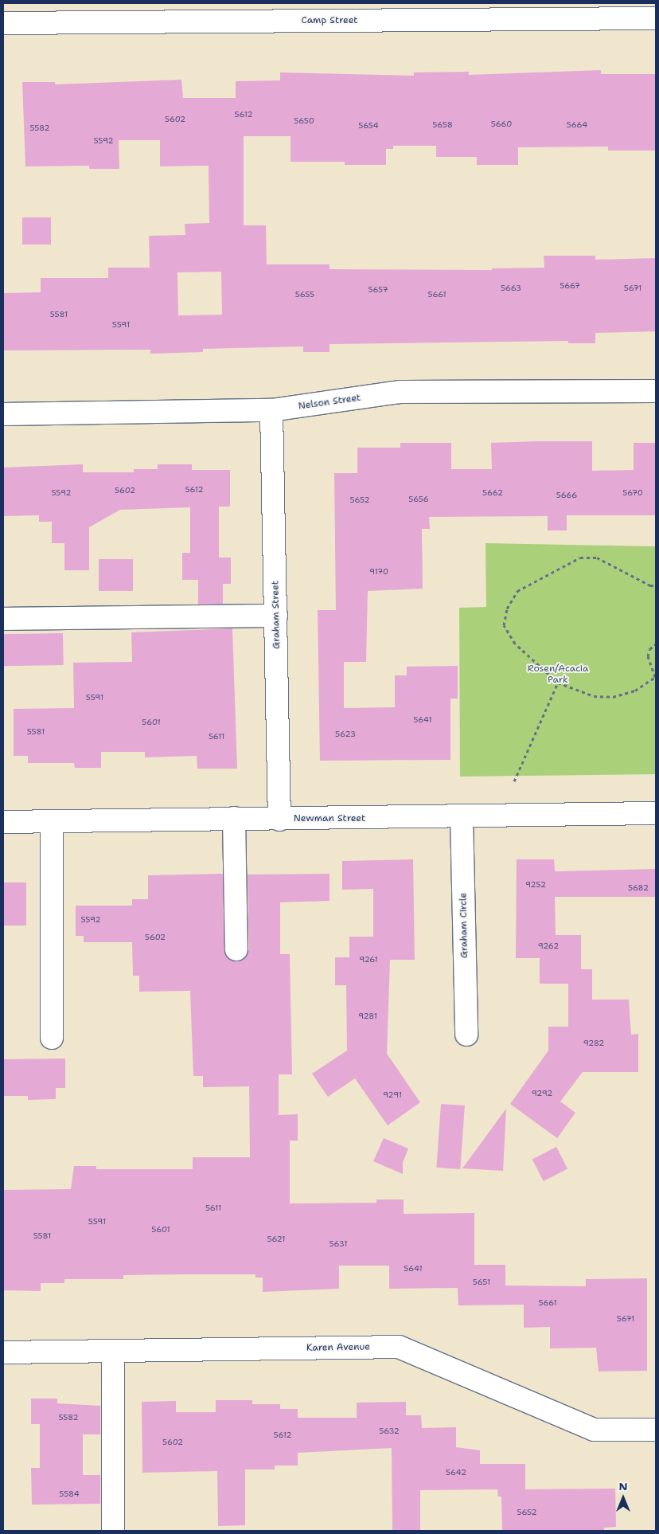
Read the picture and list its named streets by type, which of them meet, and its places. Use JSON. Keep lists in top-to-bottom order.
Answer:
{
  "streets": {
    "street": [
      "Camp Street",
      "Nelson Street",
      "Graham Street",
      "Newman Street",
      "Graham Circle",
      "Karen Avenue"
    ]
  },
  "crossings": [
    ["Nelson Street", "Graham Street"],
    ["Graham Street", "Newman Street"],
    ["Newman Street", "Graham Circle"]
  ],
  "parks": ["Rosen/Acacia Park"],
  "house_numbers": [
    "5612",
    "5602",
    "5650",
    "5660",
    "5658",
    "5664",
    "5654",
    "5582",
    "5592",
    "5667",
    "5663",
    "5671",
    "5657",
    "5655",
    "5661",
    "5581",
    "5591",
    "5612",
    "5602",
    "5592",
    "5662",
    "5670",
    "5666",
    "5656",
    "5652",
    "9170",
    "5591",
    "5641",
    "5601",
    "5581",
    "5623",
    "5611",
    "9252",
    "5682",
    "5592",
    "5602",
    "9262",
    "9261",
    "9281",
    "9282",
    "9292",
    "9291",
    "5611",
    "5591",
    "5601",
    "5581",
    "5621",
    "5631",
    "5641",
    "5651",
    "5661",
    "5671",
    "5582",
    "5632",
    "5612",
    "5602",
    "5642",
    "5584",
    "5652"
  ],
  "north": "top"
}
